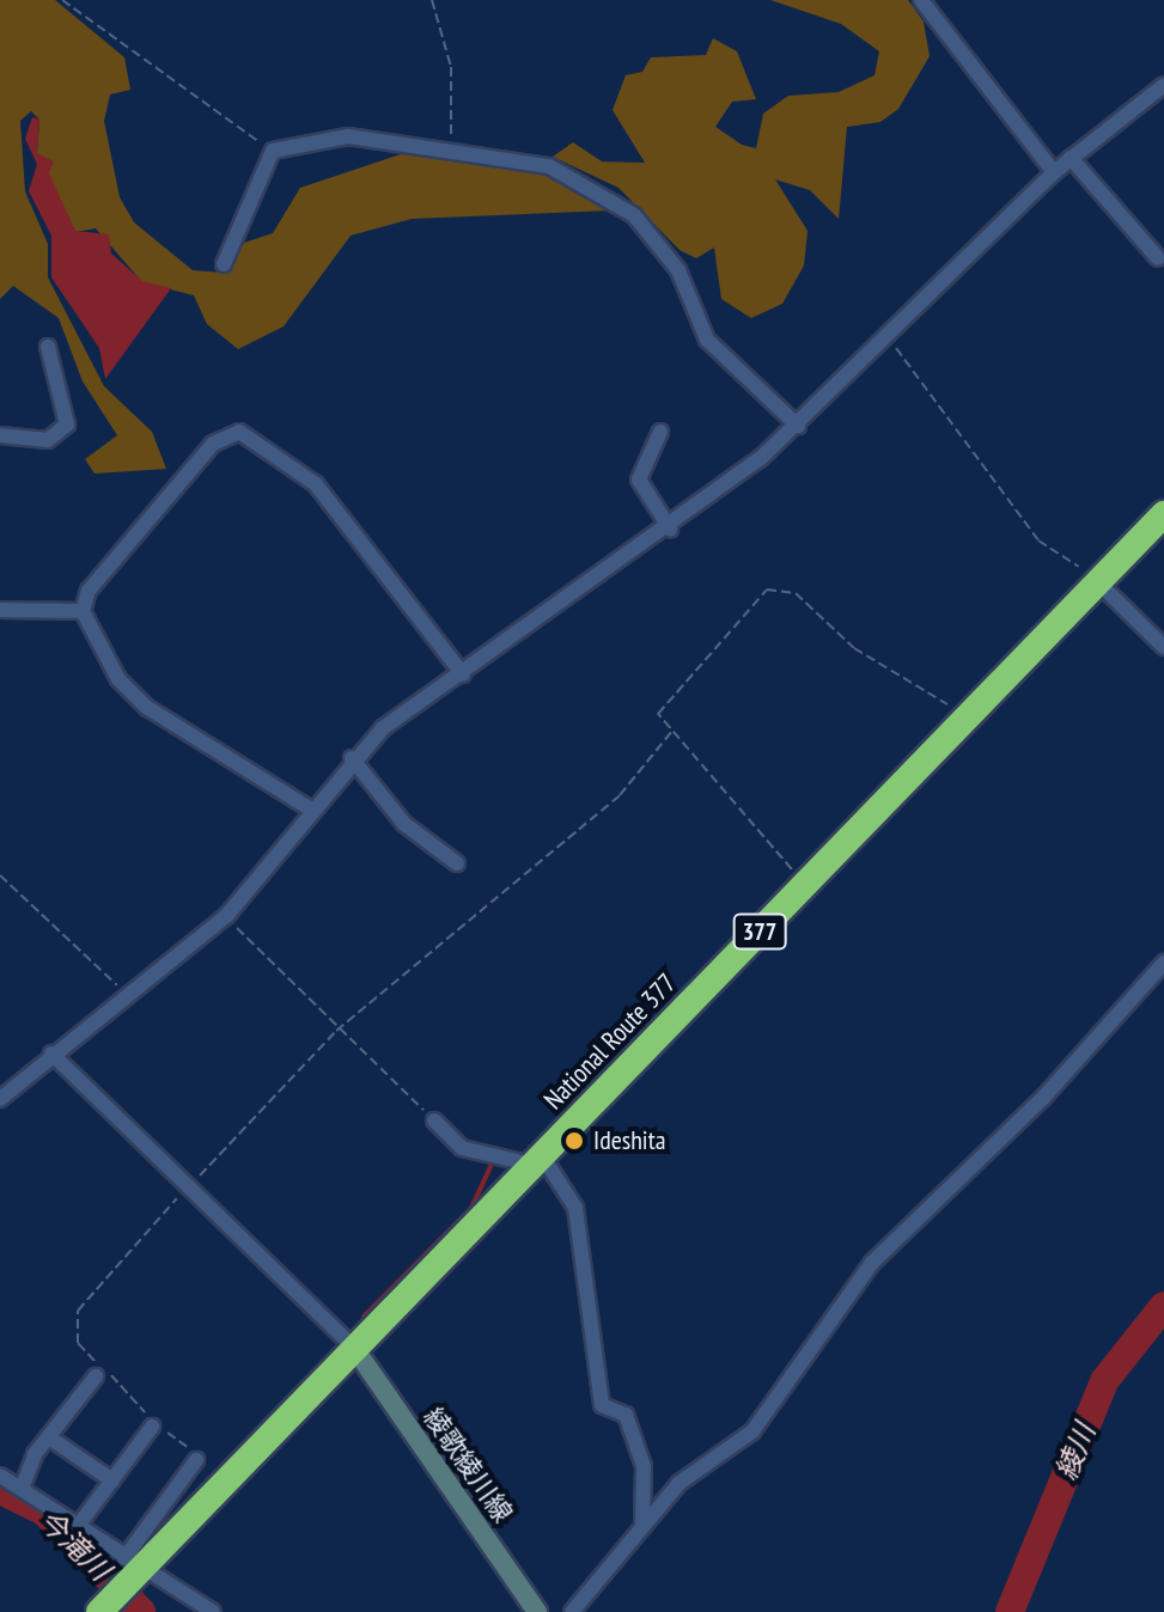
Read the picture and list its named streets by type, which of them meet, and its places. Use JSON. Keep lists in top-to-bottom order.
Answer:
{
  "streets": {
    "highway": ["377", "National Route 377"],
    "main road": ["綾歌綾川線"]
  },
  "crossings": [
    ["National Route 377", "綾歌綾川線"]
  ],
  "water": ["綾川", "今滝川"],
  "places": ["Ideshita"]
}
